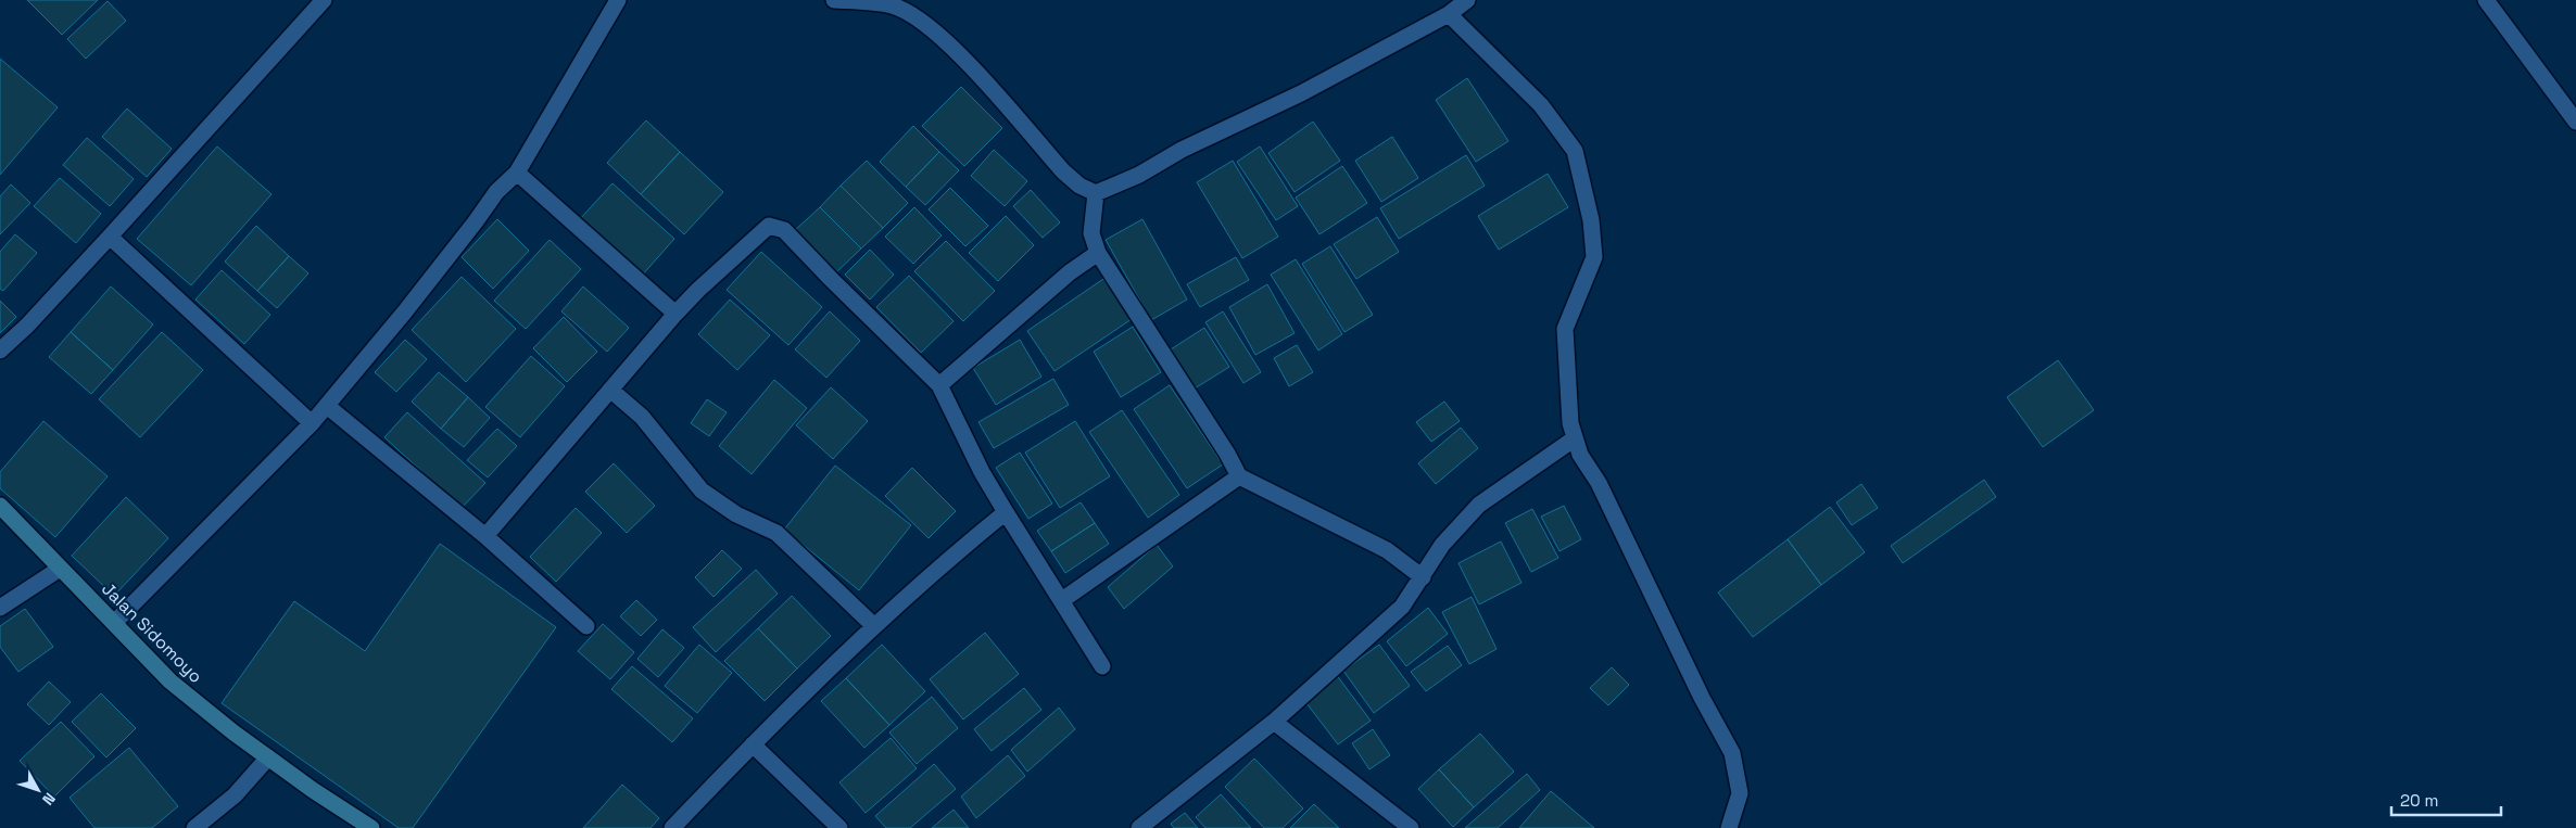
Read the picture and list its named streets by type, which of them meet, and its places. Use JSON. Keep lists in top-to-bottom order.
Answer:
{
  "streets": {
    "main road": ["Jalan Sidomoyo"]
  },
  "scale_bar": "20 m",
  "north": "bottom right"
}
